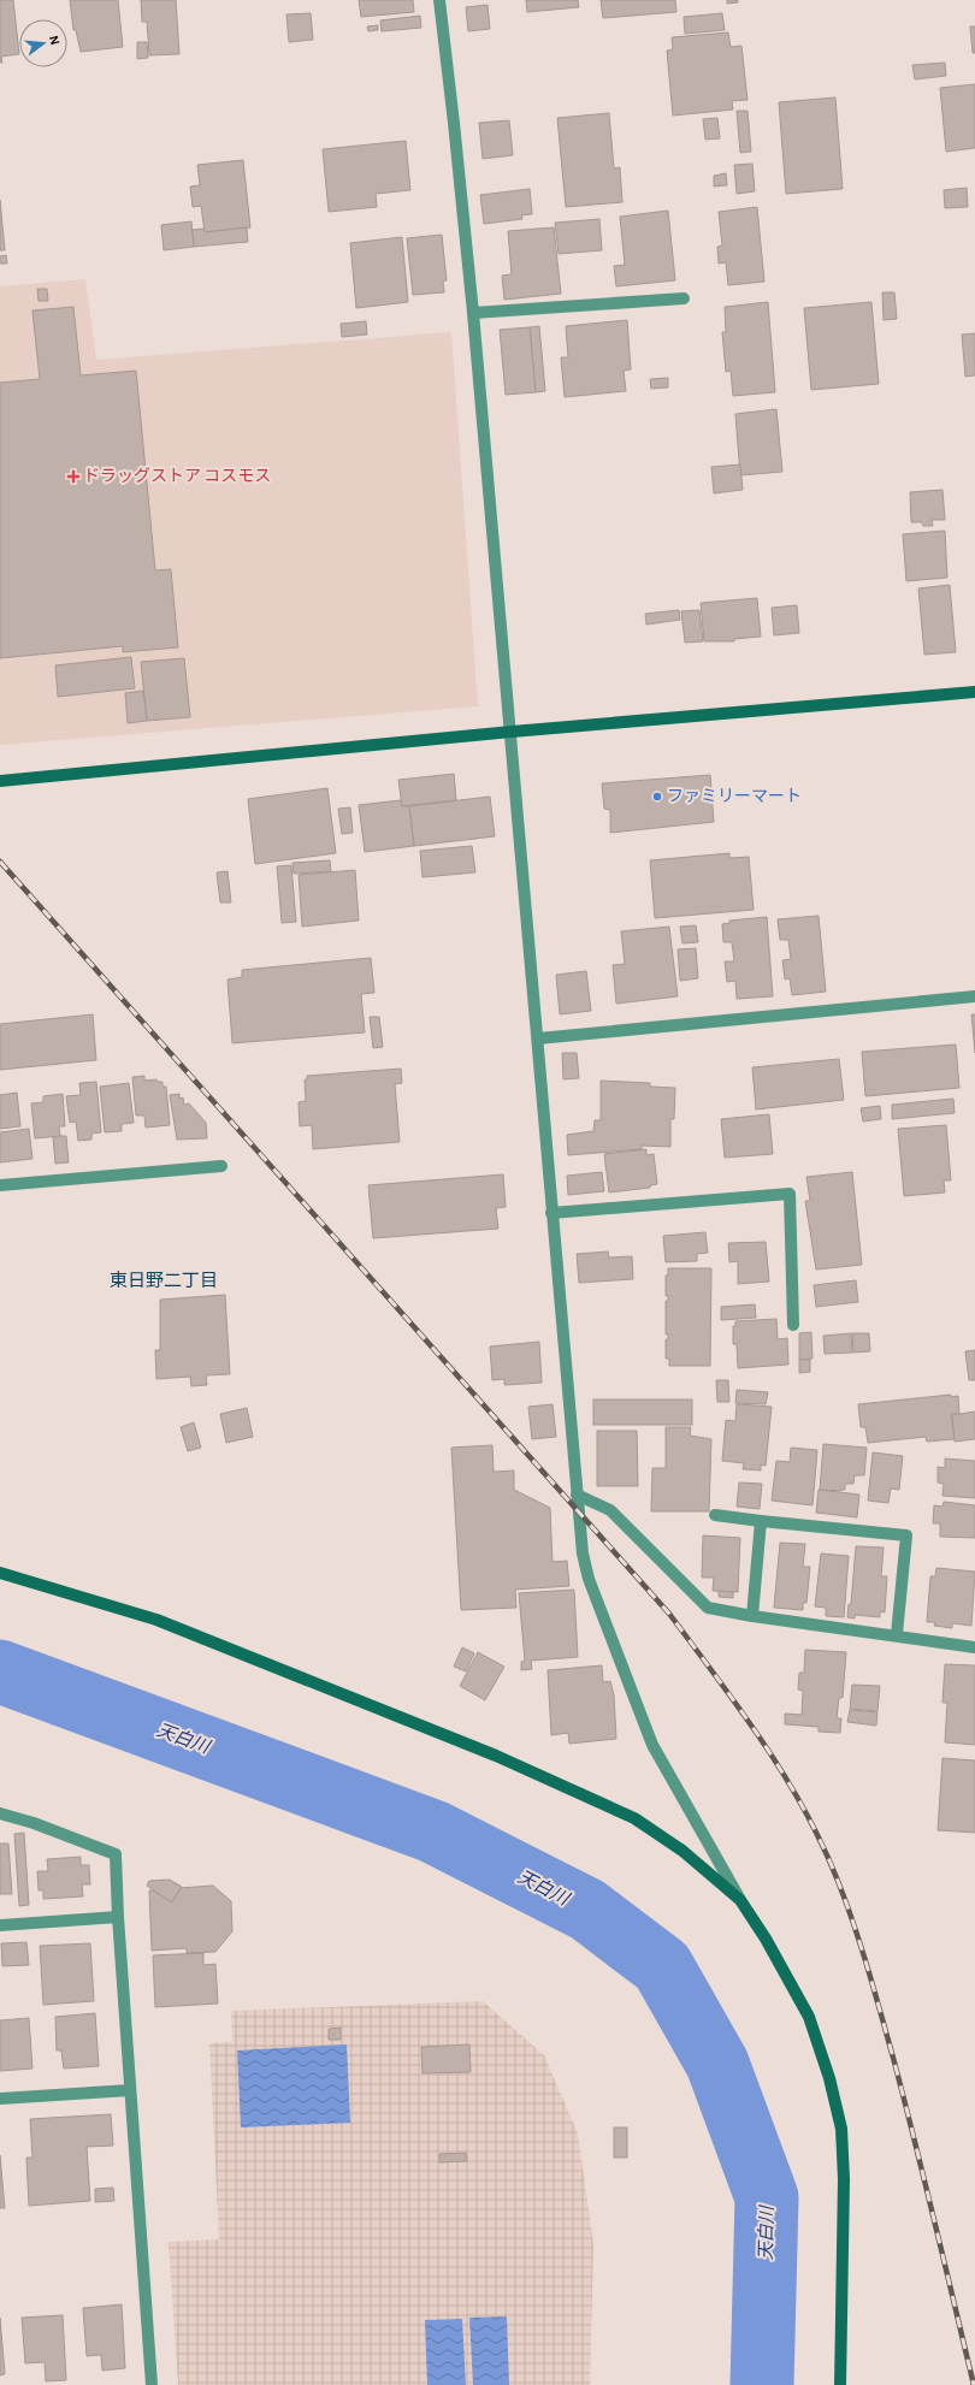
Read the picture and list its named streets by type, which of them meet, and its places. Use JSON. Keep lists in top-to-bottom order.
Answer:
{
  "districts": ["東日野二丁目"],
  "water": ["天白川"],
  "places": {
    "health": ["ドラッグストア コスモス"],
    "other": ["ファミリーマート"]
  },
  "north": "right"
}
